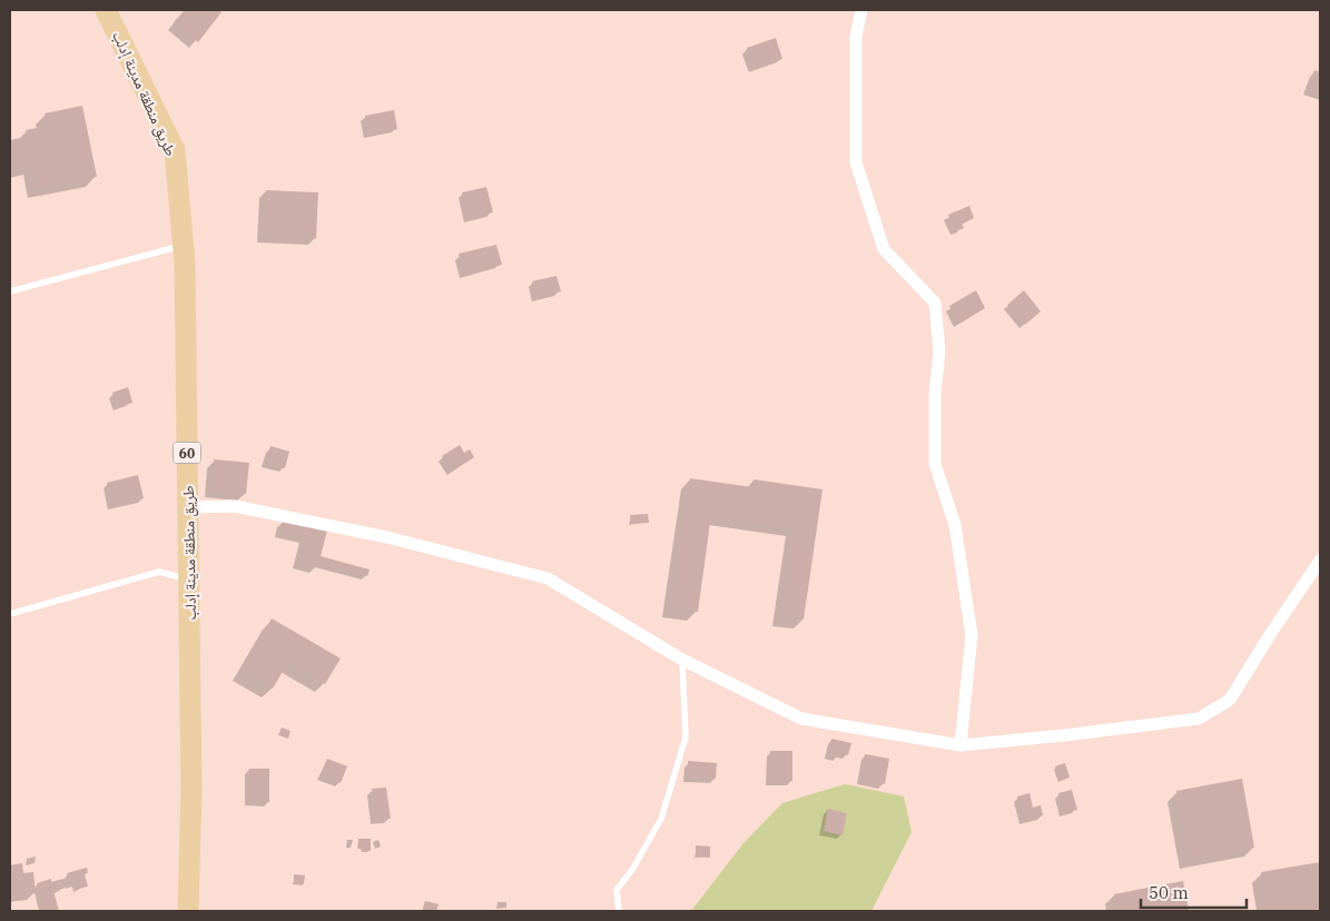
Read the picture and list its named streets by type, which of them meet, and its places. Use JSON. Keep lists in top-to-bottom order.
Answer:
{
  "streets": {
    "main road": ["طريق منطقة مدينة إدلب", "60"]
  },
  "scale_bar": "50 m"
}
